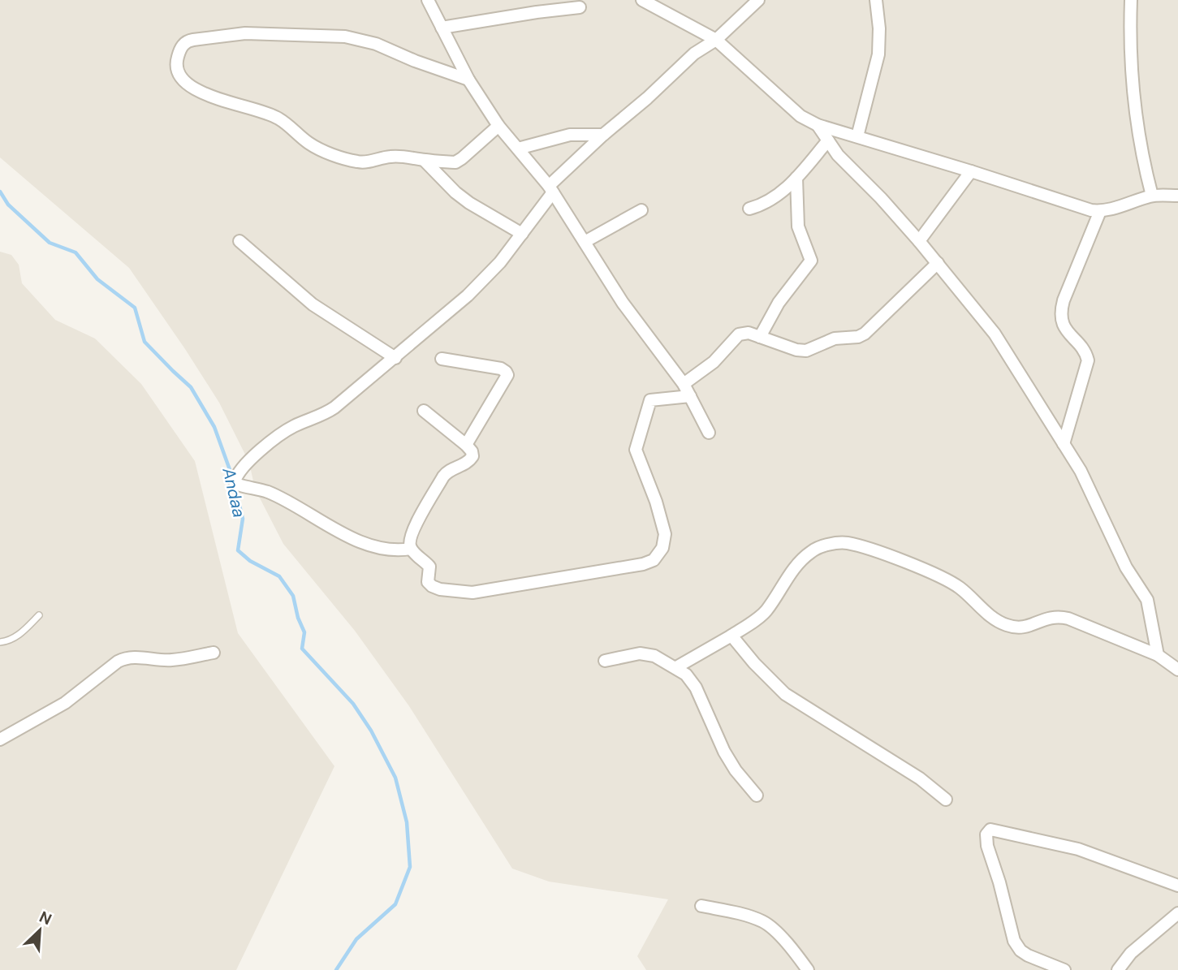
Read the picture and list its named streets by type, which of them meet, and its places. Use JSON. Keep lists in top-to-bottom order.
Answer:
{
  "water": ["Andaa"],
  "north": "top right"
}
